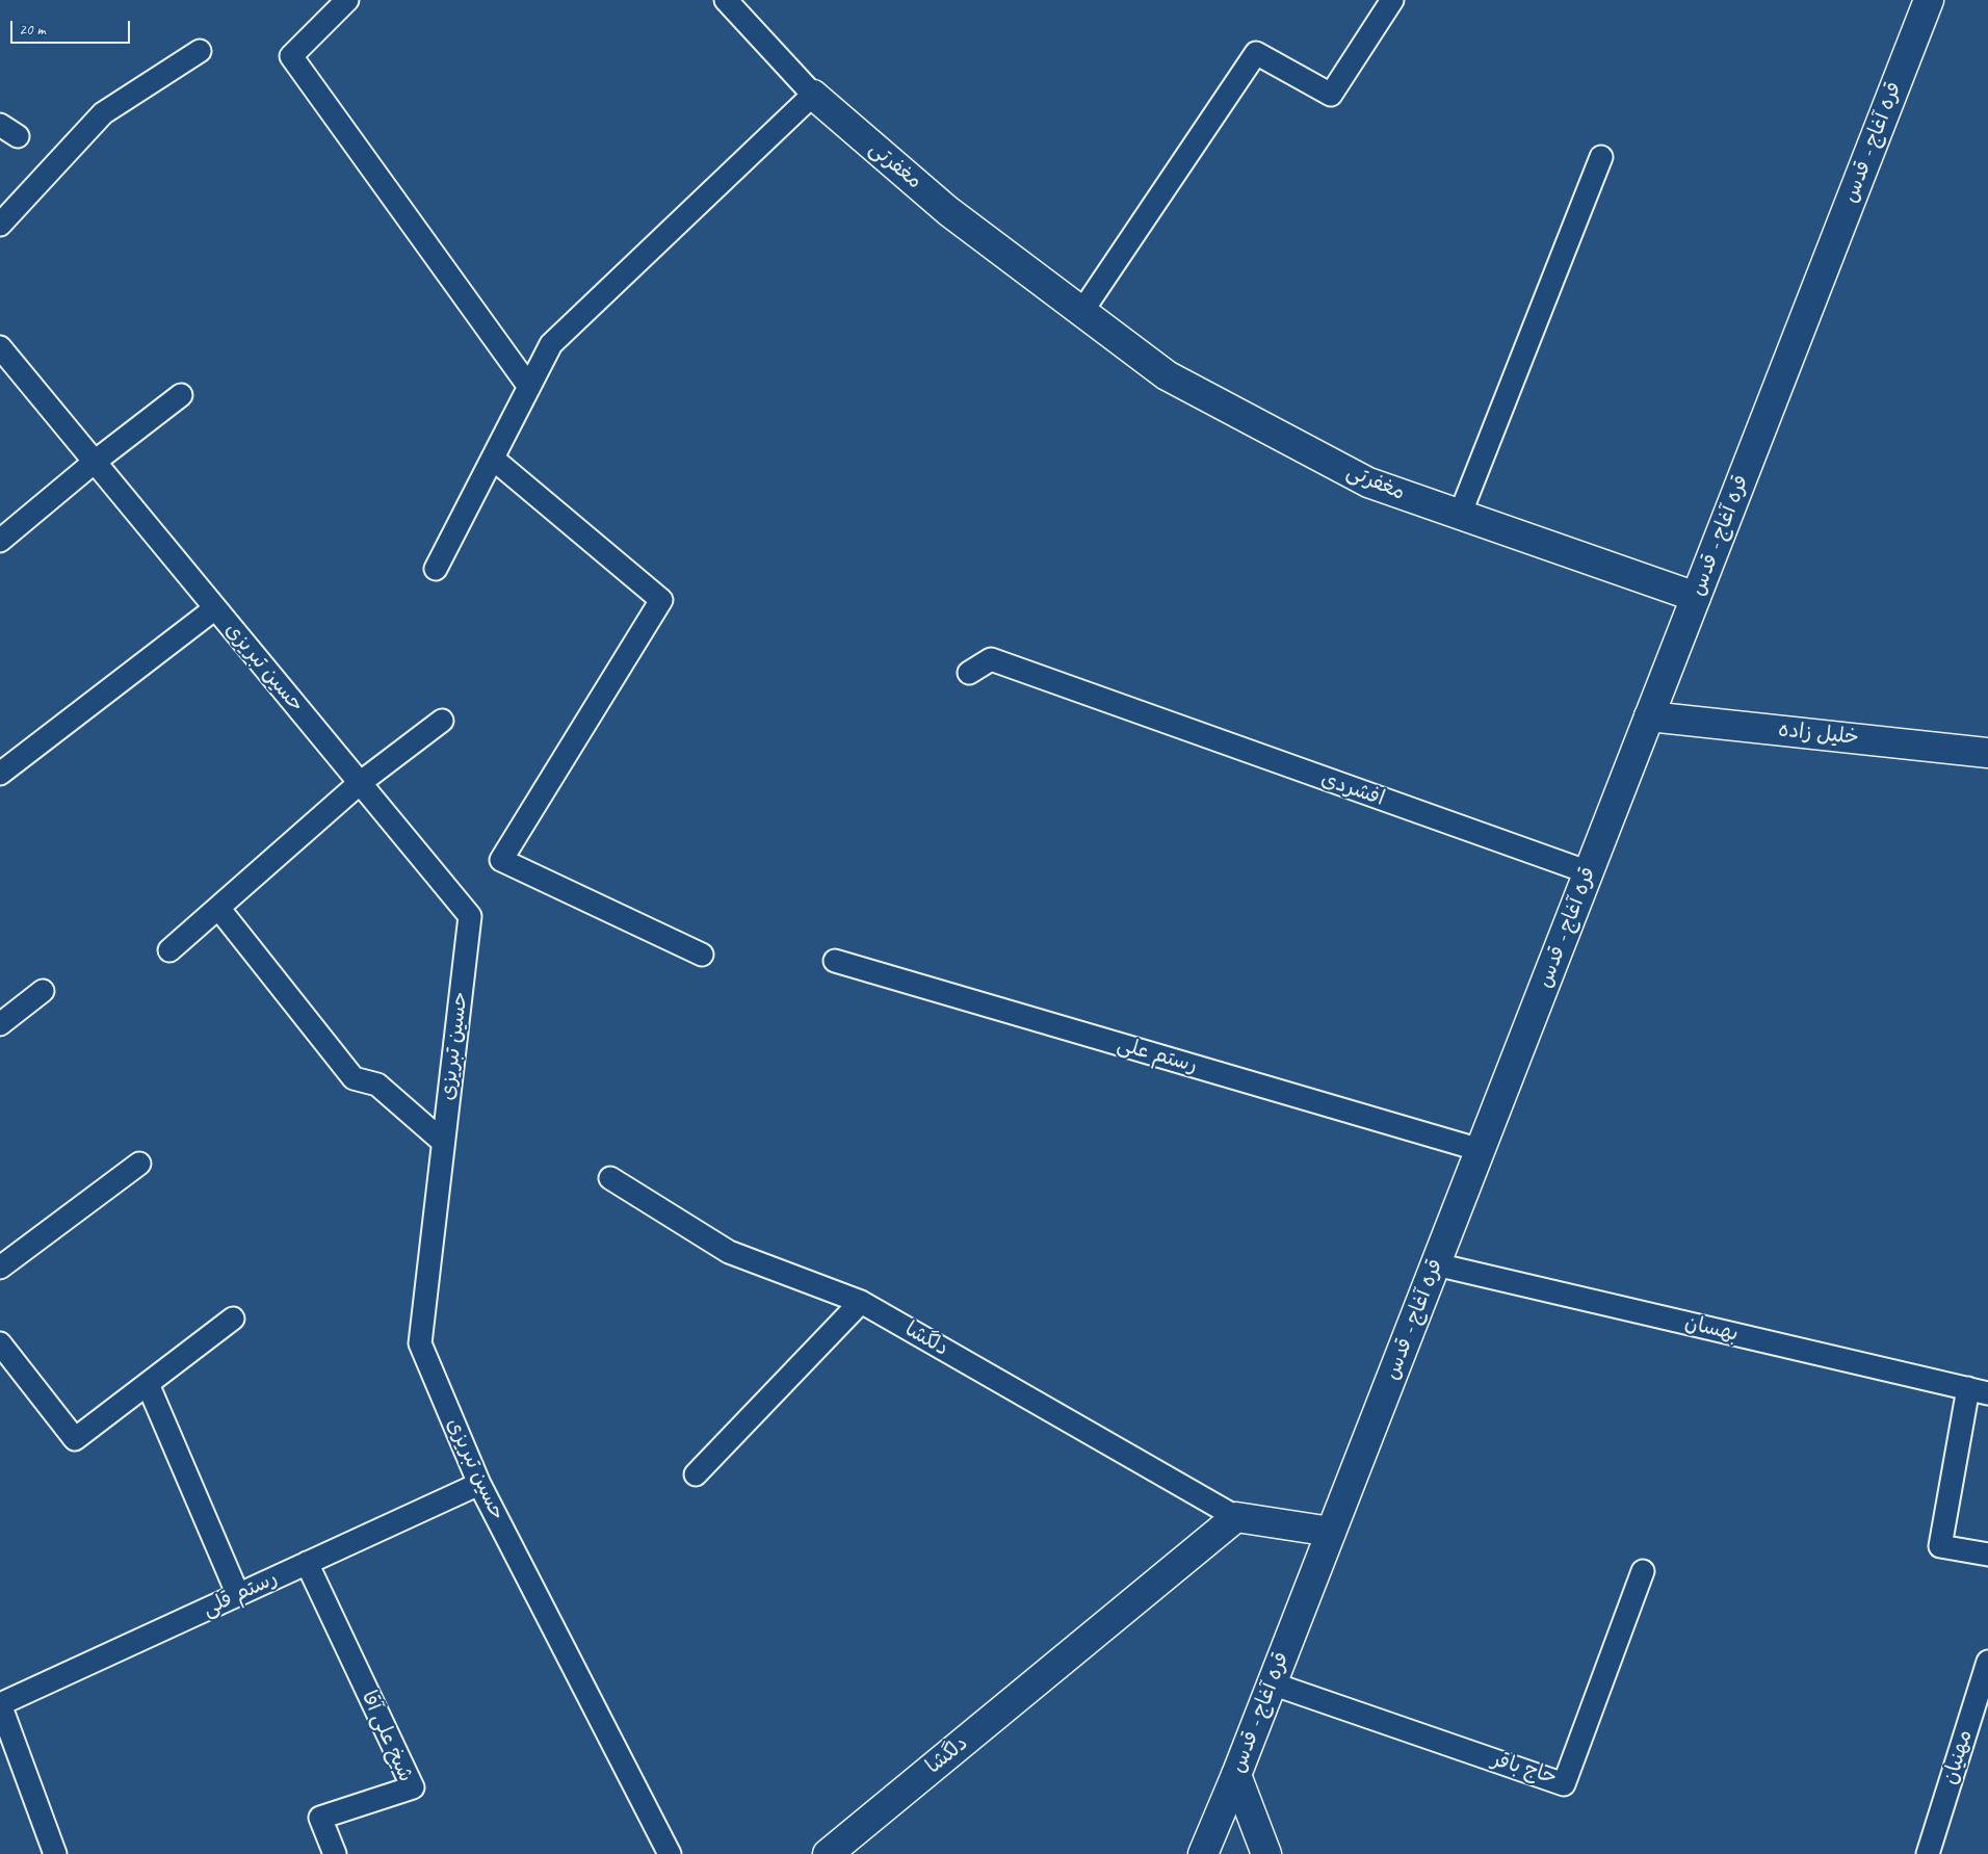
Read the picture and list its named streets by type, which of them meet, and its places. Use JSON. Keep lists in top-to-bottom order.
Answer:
{
  "streets": {
    "main road": [
      "قره آغاج - قدس",
      "مغفرتی",
      "خلیل زاده",
      "دلگشا"
    ],
    "lane": [
      "حسین تبریزی",
      "افشردی",
      "رستم علی",
      "بهسان",
      "رستم قلی",
      "شیخ علی آقا",
      "مهنیان",
      "حاج باقر"
    ]
  },
  "crossings": [
    ["قره آغاج - قدس", "مغفرتی"],
    ["قره آغاج - قدس", "خلیل زاده"],
    ["قره آغاج - قدس", "افشردی"],
    ["قره آغاج - قدس", "رستم علی"],
    ["قره آغاج - قدس", "بهسان"],
    ["قره آغاج - قدس", "دلگشا"],
    ["قره آغاج - قدس", "حاج باقر"],
    ["حسین تبریزی", "رستم قلی"],
    ["رستم قلی", "شیخ علی آقا"]
  ],
  "scale_bar": "20 m"
}
